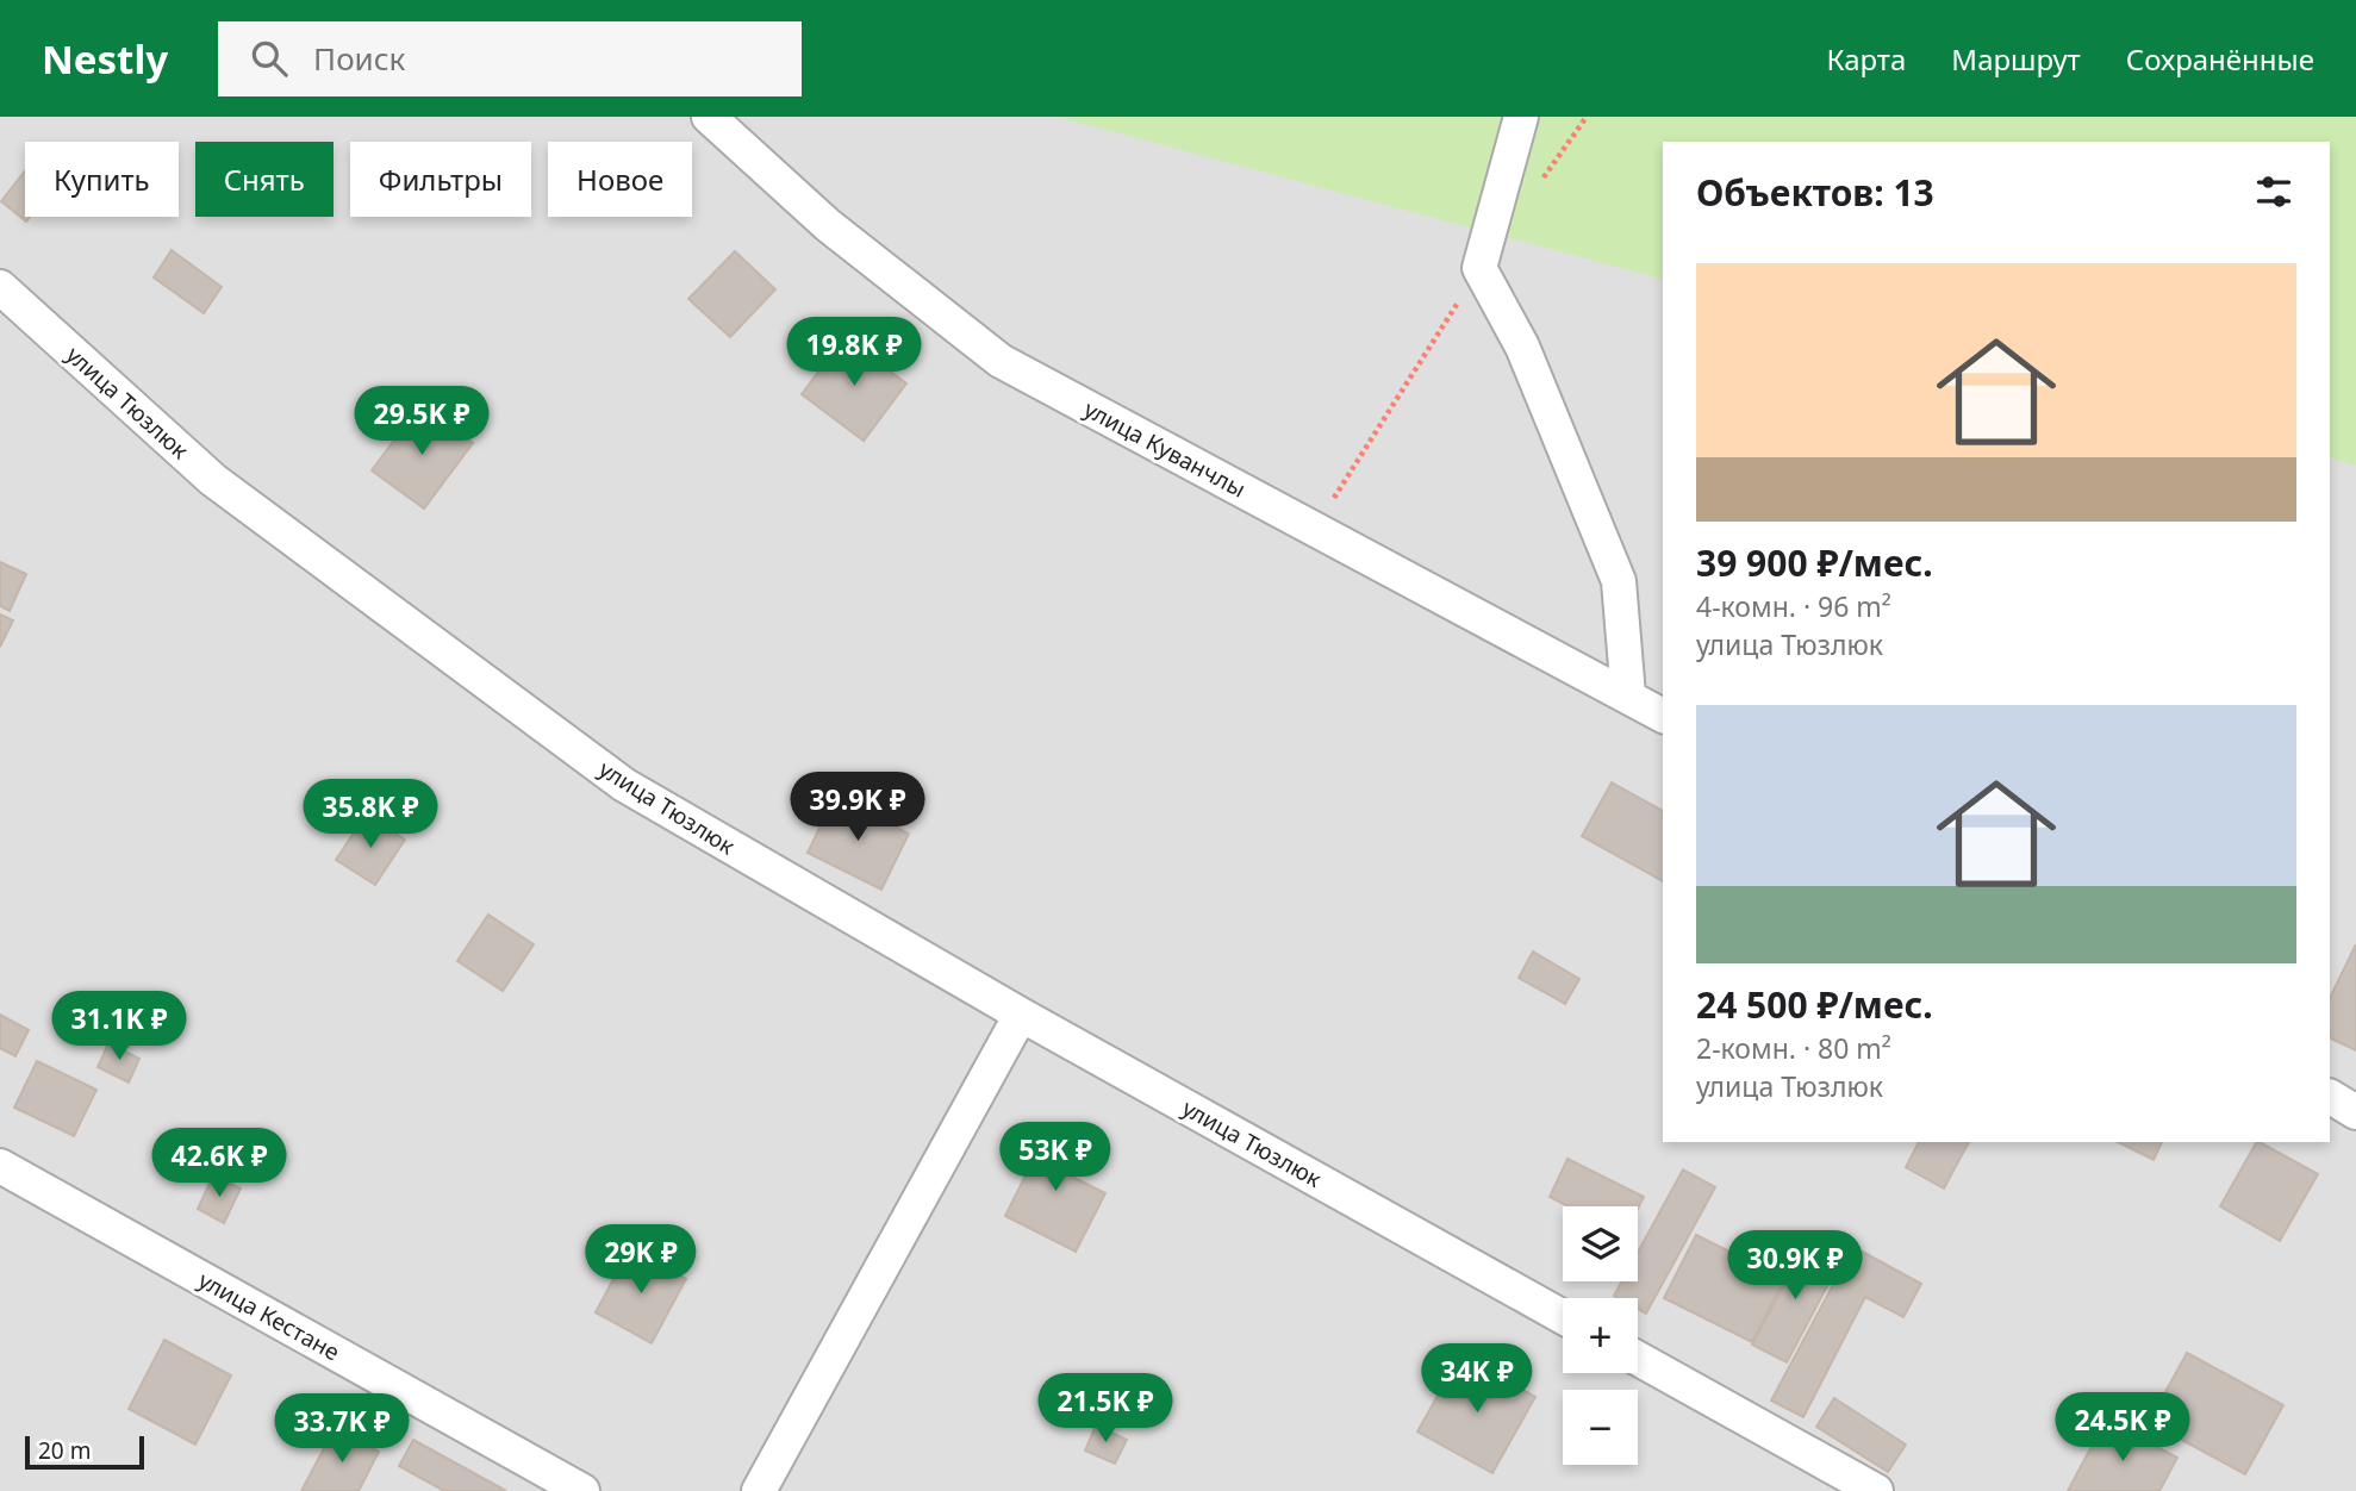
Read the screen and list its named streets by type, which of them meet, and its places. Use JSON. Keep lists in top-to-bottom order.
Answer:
{
  "streets": {
    "street": ["улица Тюзлюк", "улица Куванчлы", "улица Кестане"]
  },
  "scale_bar": "20 m",
  "page": {
    "header": "Nestly",
    "search": "Поиск",
    "nav": ["Карта", "Маршрут", "Сохранённые"],
    "chip": [
      "Купить",
      "Снять",
      "Фильтры",
      "Новое"
    ],
    "heading": "Объектов: 13",
    "list": [
      {
        "name": "39 900 ₽/мес.",
        "note": "4-комн. · 96 m² · улица Тюзлюк"
      },
      {
        "name": "24 500 ₽/мес.",
        "note": "2-комн. · 80 m² · улица Тюзлюк"
      }
    ],
    "price": [
      "19.8K ₽",
      "29.5K ₽",
      "39.9K ₽",
      "35.8K ₽",
      "31.1K ₽",
      "53K ₽",
      "42.6K ₽",
      "29K ₽",
      "30.9K ₽",
      "34K ₽",
      "21.5K ₽",
      "24.5K ₽",
      "33.7K ₽"
    ],
    "map_buttons": ["+", "−"],
    "scale": "20 m"
  }
}
